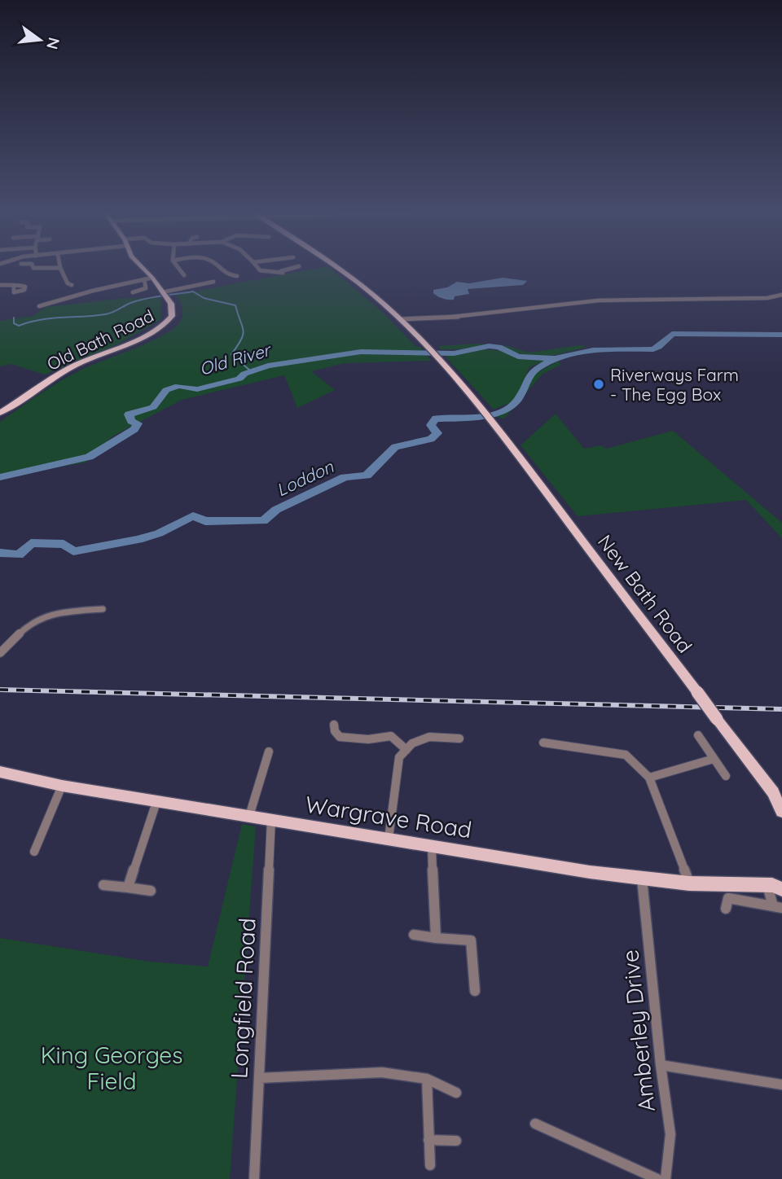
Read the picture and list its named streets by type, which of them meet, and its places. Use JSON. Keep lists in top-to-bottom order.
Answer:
{
  "streets": {
    "main road": ["Old Bath Road", "New Bath Road", "Wargrave Road"],
    "street": ["Longfield Road", "Amberley Drive"]
  },
  "crossings": [
    ["Wargrave Road", "Longfield Road"],
    ["Wargrave Road", "Amberley Drive"]
  ],
  "water": ["Old River", "Loddon"],
  "parks": ["King Georges Field"],
  "places": ["Riverways Farm - The Egg Box"],
  "north": "right"
}
